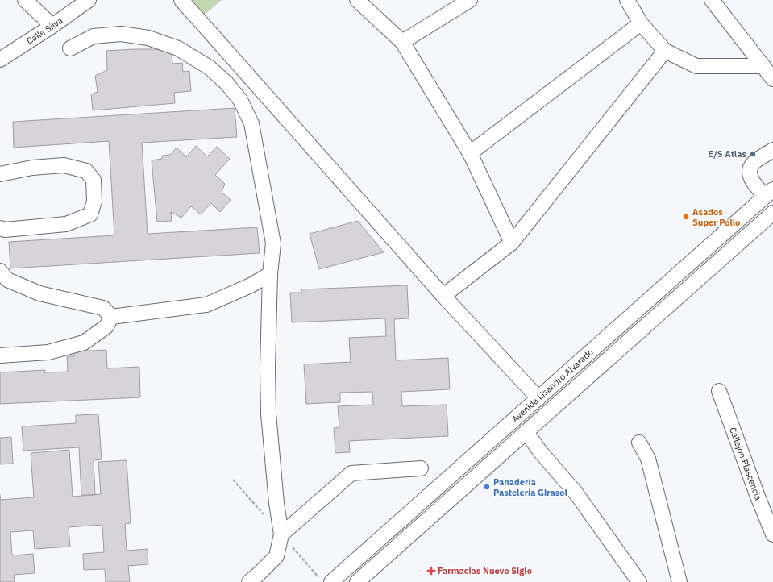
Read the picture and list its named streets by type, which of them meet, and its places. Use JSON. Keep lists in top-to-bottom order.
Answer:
{
  "streets": {
    "street": ["Calle Silva", "Avenida Lisandro Alvarado", "Callejon Plascencia"]
  },
  "places": {
    "other": ["E/S Atlas", "Asados Super Pollo", "Panadería Pastelería Girasol"],
    "health": ["Farmacias Nuevo Siglo"]
  }
}
